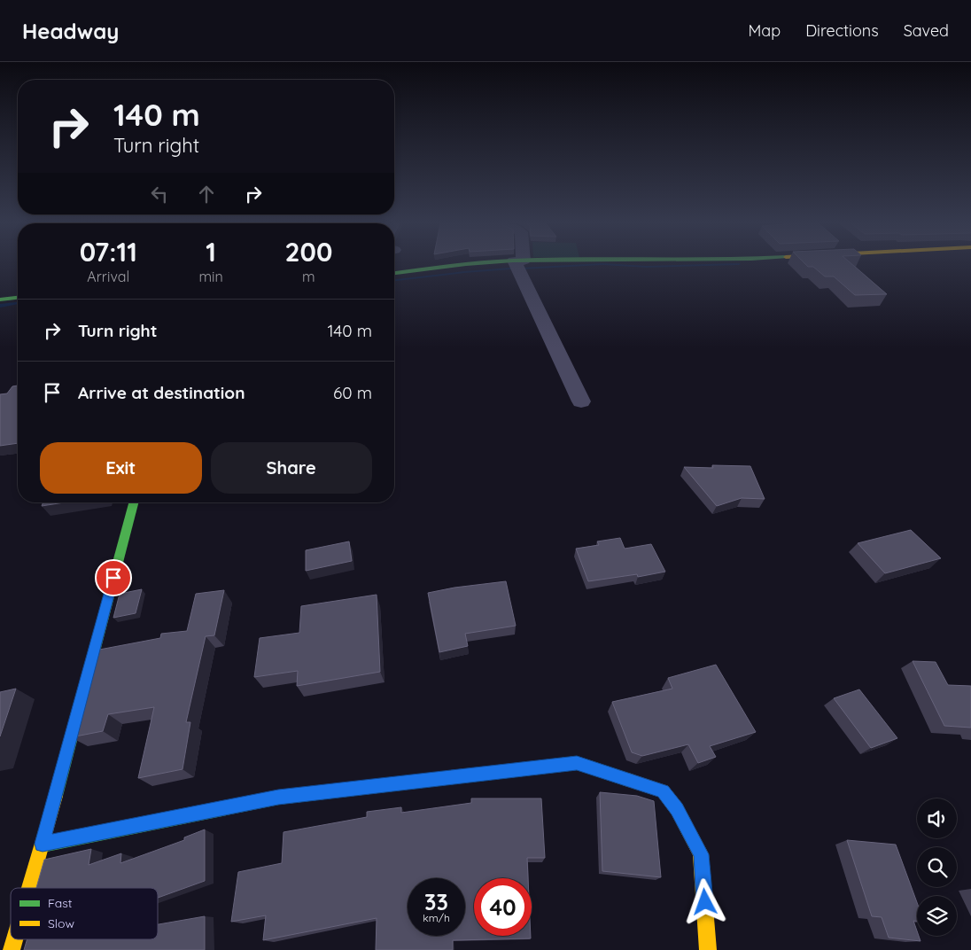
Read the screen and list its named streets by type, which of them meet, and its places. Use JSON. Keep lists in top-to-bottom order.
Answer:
{
  "legend": ["Fast", "Slow"],
  "page": {
    "header": "Headway",
    "nav": ["Map", "Directions", "Saved"],
    "turn": ["140 m", "Turn right"],
    "eta": [
      "07:11",
      "Arrival",
      "1",
      "min",
      "200",
      "m"
    ],
    "list": [
      {
        "name": "Turn right",
        "value": "140 m"
      },
      {
        "name": "Arrive at destination",
        "value": "60 m"
      }
    ],
    "buttons": ["Exit", "Share"],
    "speed": "33 km/h",
    "limit": "40"
  }
}
